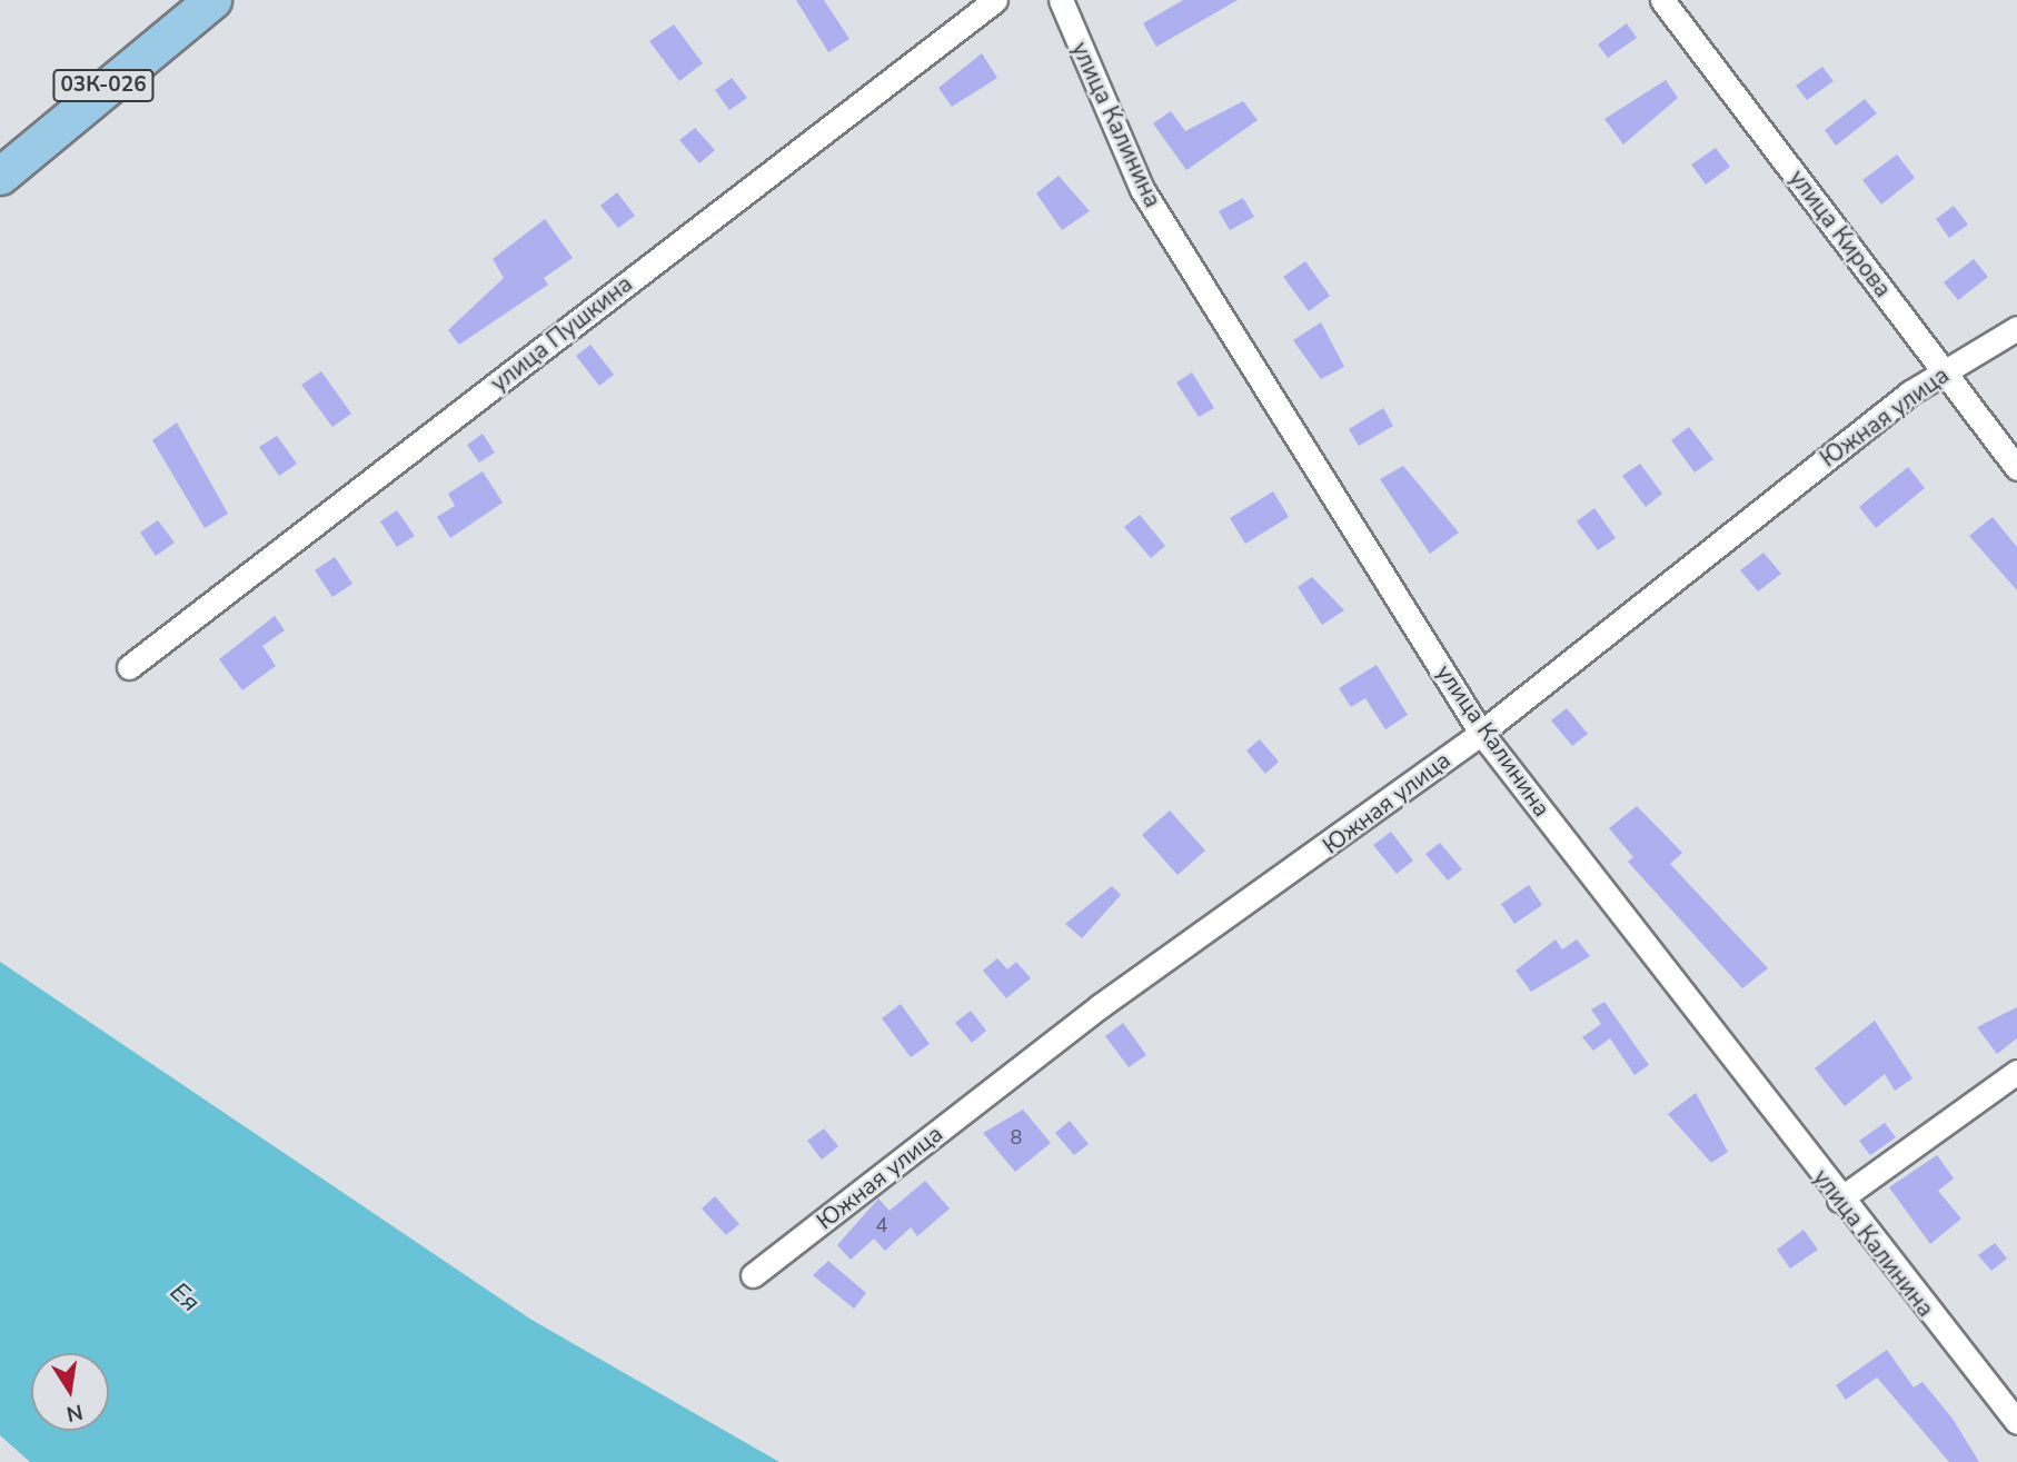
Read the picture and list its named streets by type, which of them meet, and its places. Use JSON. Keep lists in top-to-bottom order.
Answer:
{
  "streets": {
    "main road": ["03К-026"],
    "street": [
      "улица Калинина",
      "улица Кирова",
      "улица Пушкина",
      "Южная улица"
    ]
  },
  "crossings": [
    ["улица Калинина", "Южная улица"],
    ["улица Кирова", "Южная улица"]
  ],
  "water": ["Ея"],
  "house_numbers": ["8", "4"],
  "north": "bottom"
}
